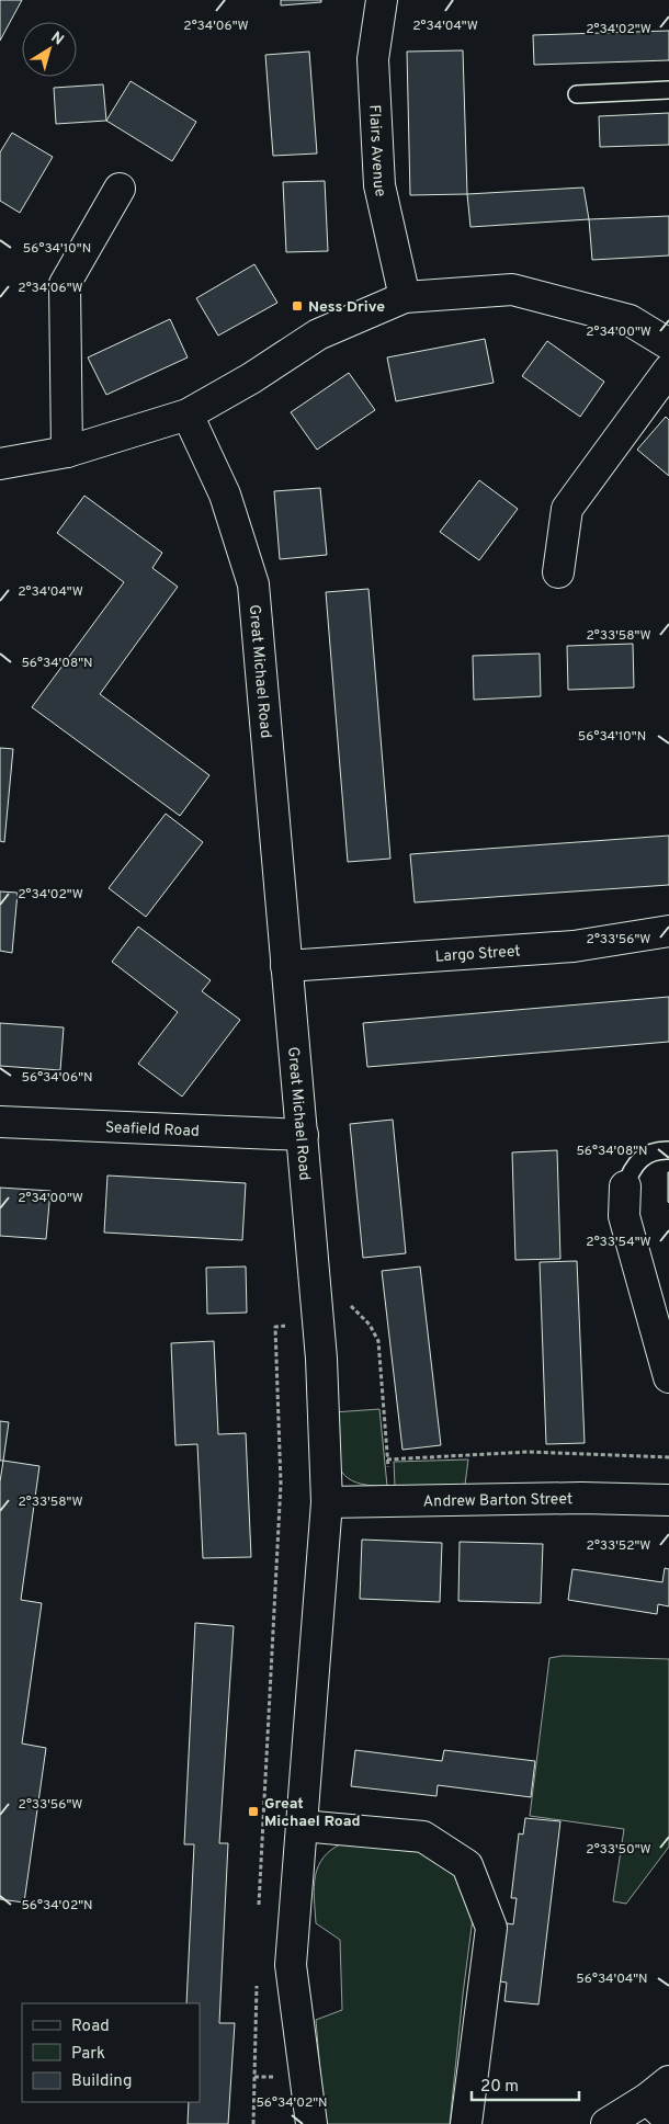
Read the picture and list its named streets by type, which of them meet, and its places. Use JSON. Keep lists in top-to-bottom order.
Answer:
{
  "streets": {
    "street": [
      "Flairs Avenue",
      "Great Michael Road",
      "Largo Street",
      "Seafield Road",
      "Andrew Barton Street"
    ]
  },
  "crossings": [
    ["Great Michael Road", "Largo Street"],
    ["Great Michael Road", "Seafield Road"],
    ["Great Michael Road", "Andrew Barton Street"]
  ],
  "places": {
    "transit": ["Ness Drive", "Great Michael Road"]
  },
  "legend": ["Road", "Park", "Building"],
  "scale_bar": "20 m",
  "north": "top right",
  "coordinates": [
    "2°34'06\"W",
    "2°34'04\"W",
    "2°34'02\"W",
    "56°34'10\"N",
    "2°34'00\"W",
    "2°33'58\"W",
    "56°34'08\"N",
    "2°33'56\"W",
    "56°34'06\"N",
    "2°33'54\"W",
    "2°33'52\"W",
    "2°33'50\"W",
    "56°34'02\"N",
    "56°34'04\"N"
  ]
}
